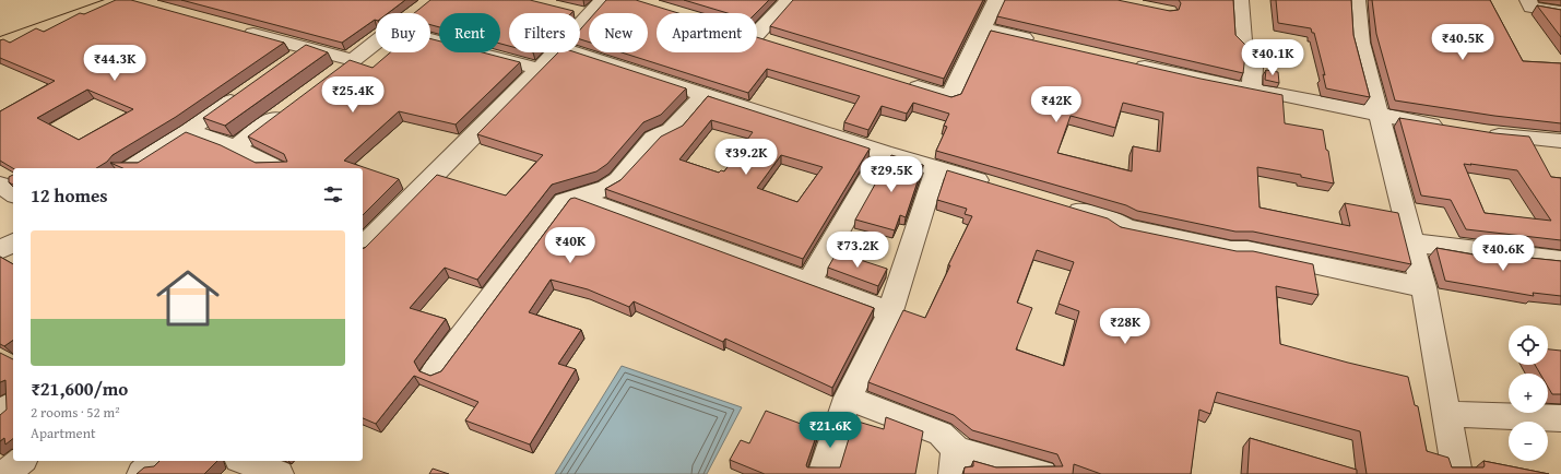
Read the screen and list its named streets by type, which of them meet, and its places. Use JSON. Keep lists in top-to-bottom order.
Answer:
{
  "page": {
    "chip": [
      "Buy",
      "Rent",
      "Filters",
      "New",
      "Apartment"
    ],
    "price": [
      "₹40.5K",
      "₹40.1K",
      "₹44.3K",
      "₹25.4K",
      "₹42K",
      "₹39.2K",
      "₹29.5K",
      "₹40K",
      "₹73.2K",
      "₹40.6K",
      "₹28K",
      "₹21.6K"
    ],
    "heading": "12 homes",
    "list": [
      {
        "name": "₹21,600/mo",
        "note": "2 rooms · 52 m² · Apartment"
      }
    ],
    "map_buttons": ["+", "−"]
  }
}
